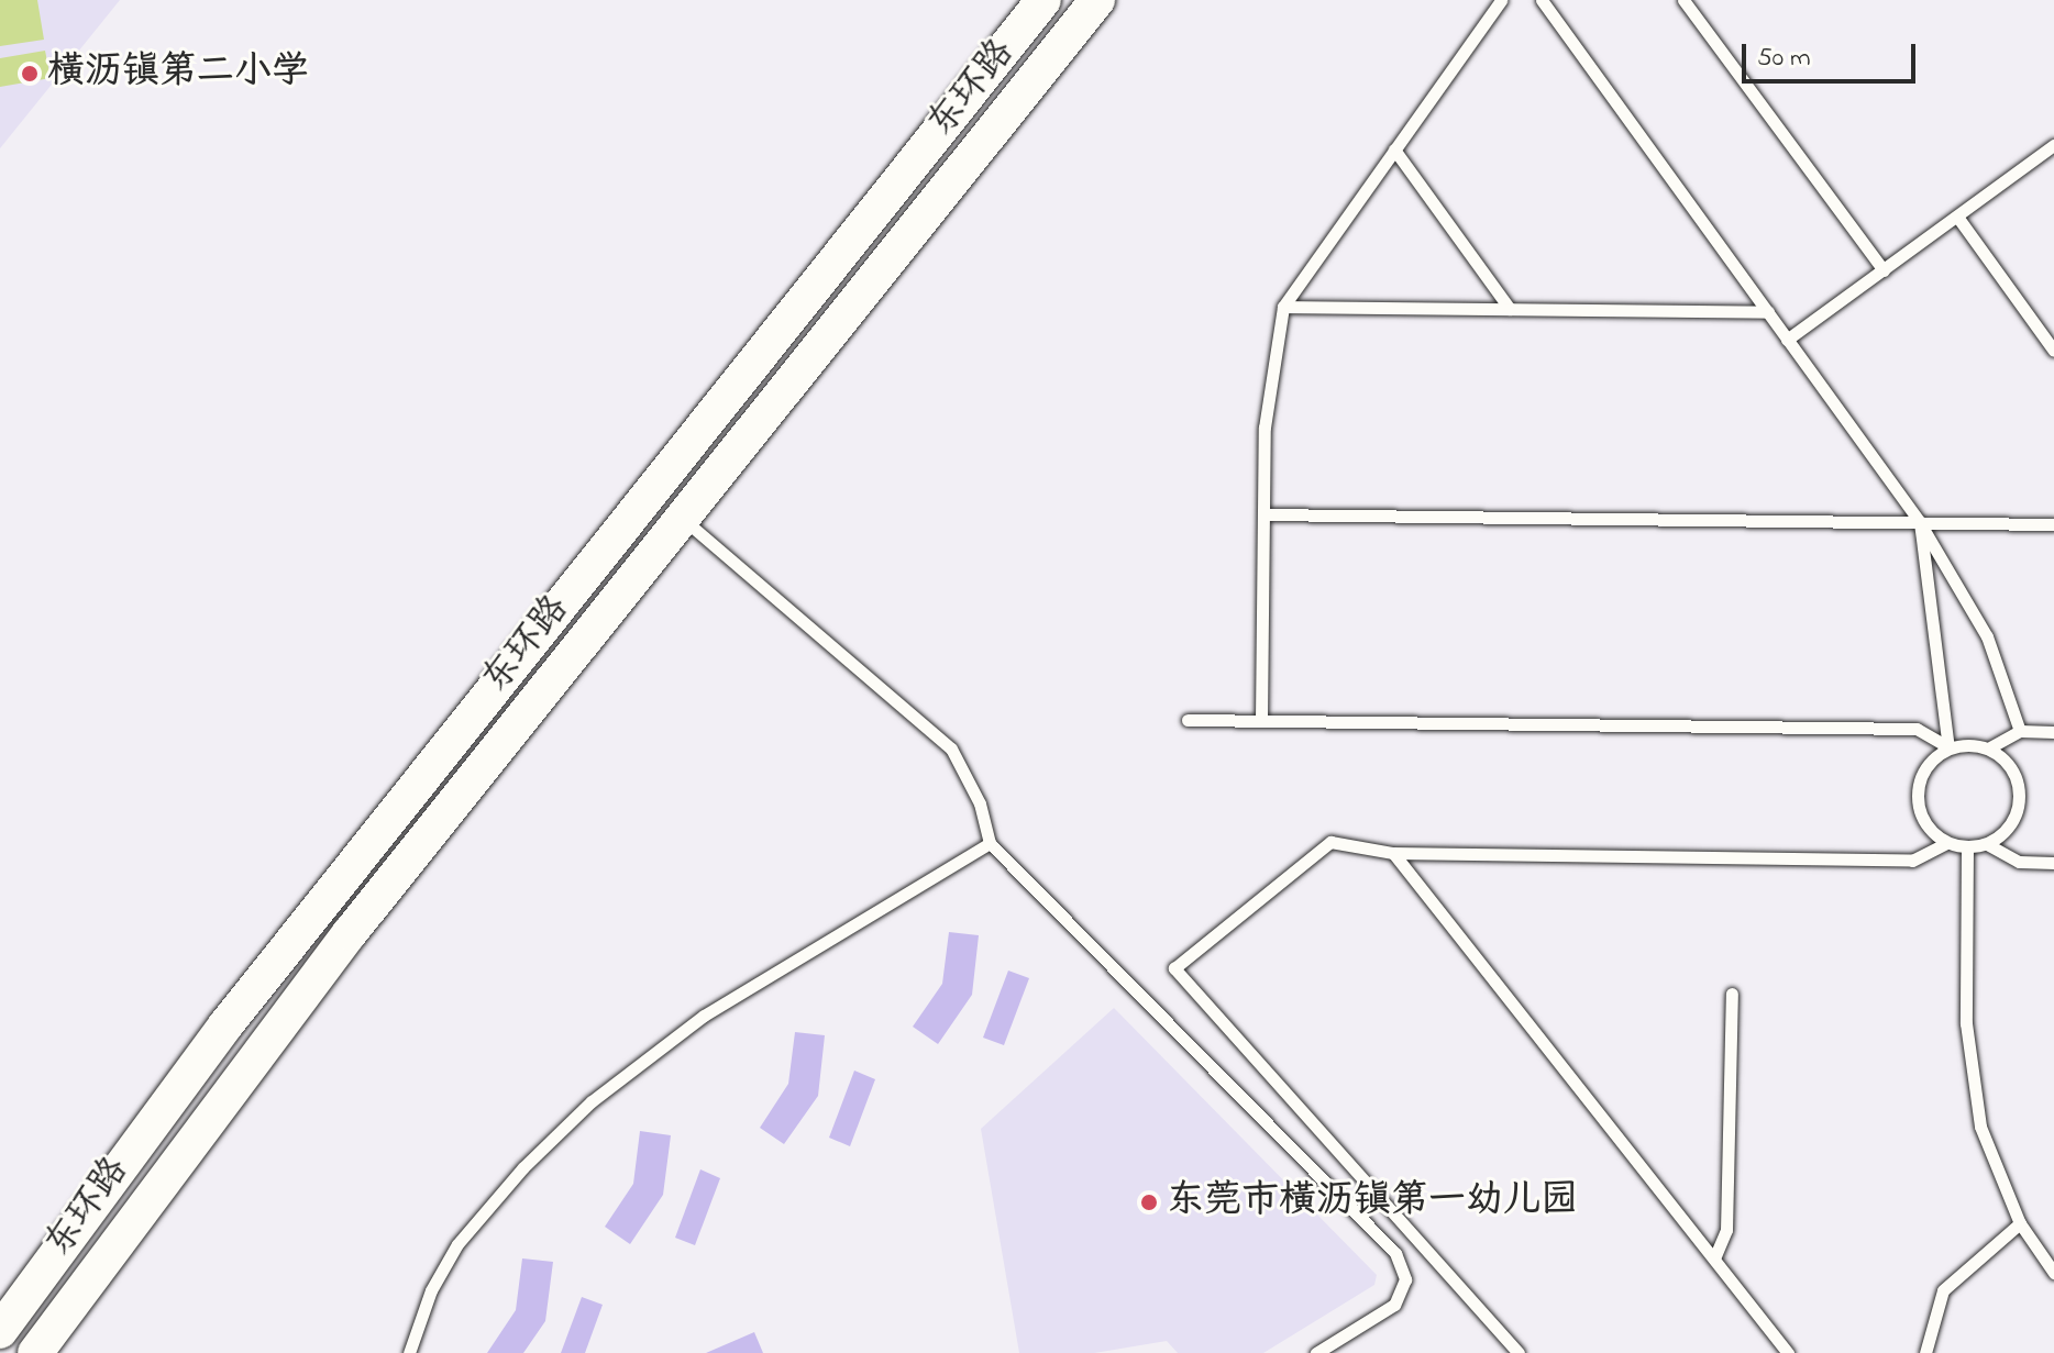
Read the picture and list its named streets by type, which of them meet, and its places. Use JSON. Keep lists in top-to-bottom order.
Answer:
{
  "streets": {
    "main road": ["东环路"]
  },
  "places": ["横沥镇第二小学", "东莞市横沥镇第一幼儿园"],
  "scale_bar": "50 m"
}
